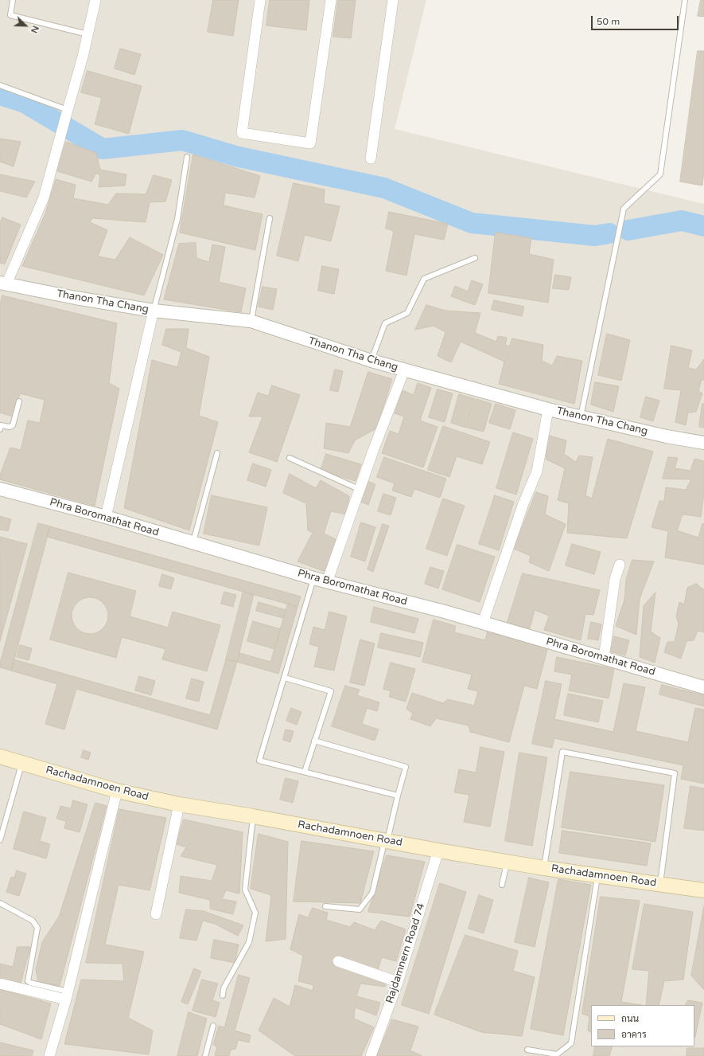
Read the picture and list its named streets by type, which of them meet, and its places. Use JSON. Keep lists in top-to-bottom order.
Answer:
{
  "streets": {
    "main road": ["Rachadamnoen Road"],
    "street": ["Thanon Tha Chang", "Phra Boromathat Road", "Rajdamnern Road 74"]
  },
  "crossings": [
    ["Rachadamnoen Road", "Rajdamnern Road 74"]
  ],
  "legend": ["ถนน", "อาคาร"],
  "scale_bar": "50 m",
  "north": "bottom right"
}
